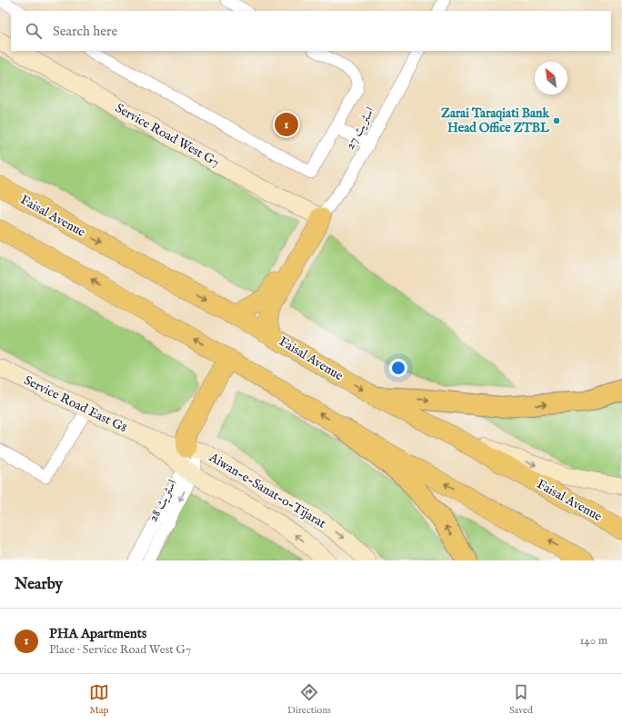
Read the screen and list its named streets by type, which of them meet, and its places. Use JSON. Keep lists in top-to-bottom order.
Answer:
{
  "streets": {
    "main road": [
      "Service Road West G7",
      "Faisal Avenue",
      "Service Road East G8",
      "Aiwan-e-Sanat-o-Tijarat"
    ],
    "street": ["اسٹریٹ 27", "اسٹریٹ 28"]
  },
  "crossings": [
    ["اسٹریٹ 27", "Service Road West G7"],
    ["Service Road East G8", "Aiwan-e-Sanat-o-Tijarat"],
    ["Aiwan-e-Sanat-o-Tijarat", "اسٹریٹ 28"]
  ],
  "places": ["Zarai Taraqiati Bank Head Office ZTBL"],
  "north": "top left",
  "page": {
    "search": "Search here",
    "pins": "1",
    "heading": "Nearby",
    "list": [
      {
        "mark": "1",
        "name": "PHA Apartments",
        "note": "Place · Service Road West G7",
        "value": "140 m"
      }
    ],
    "nav": ["Map", "Directions", "Saved"]
  }
}
